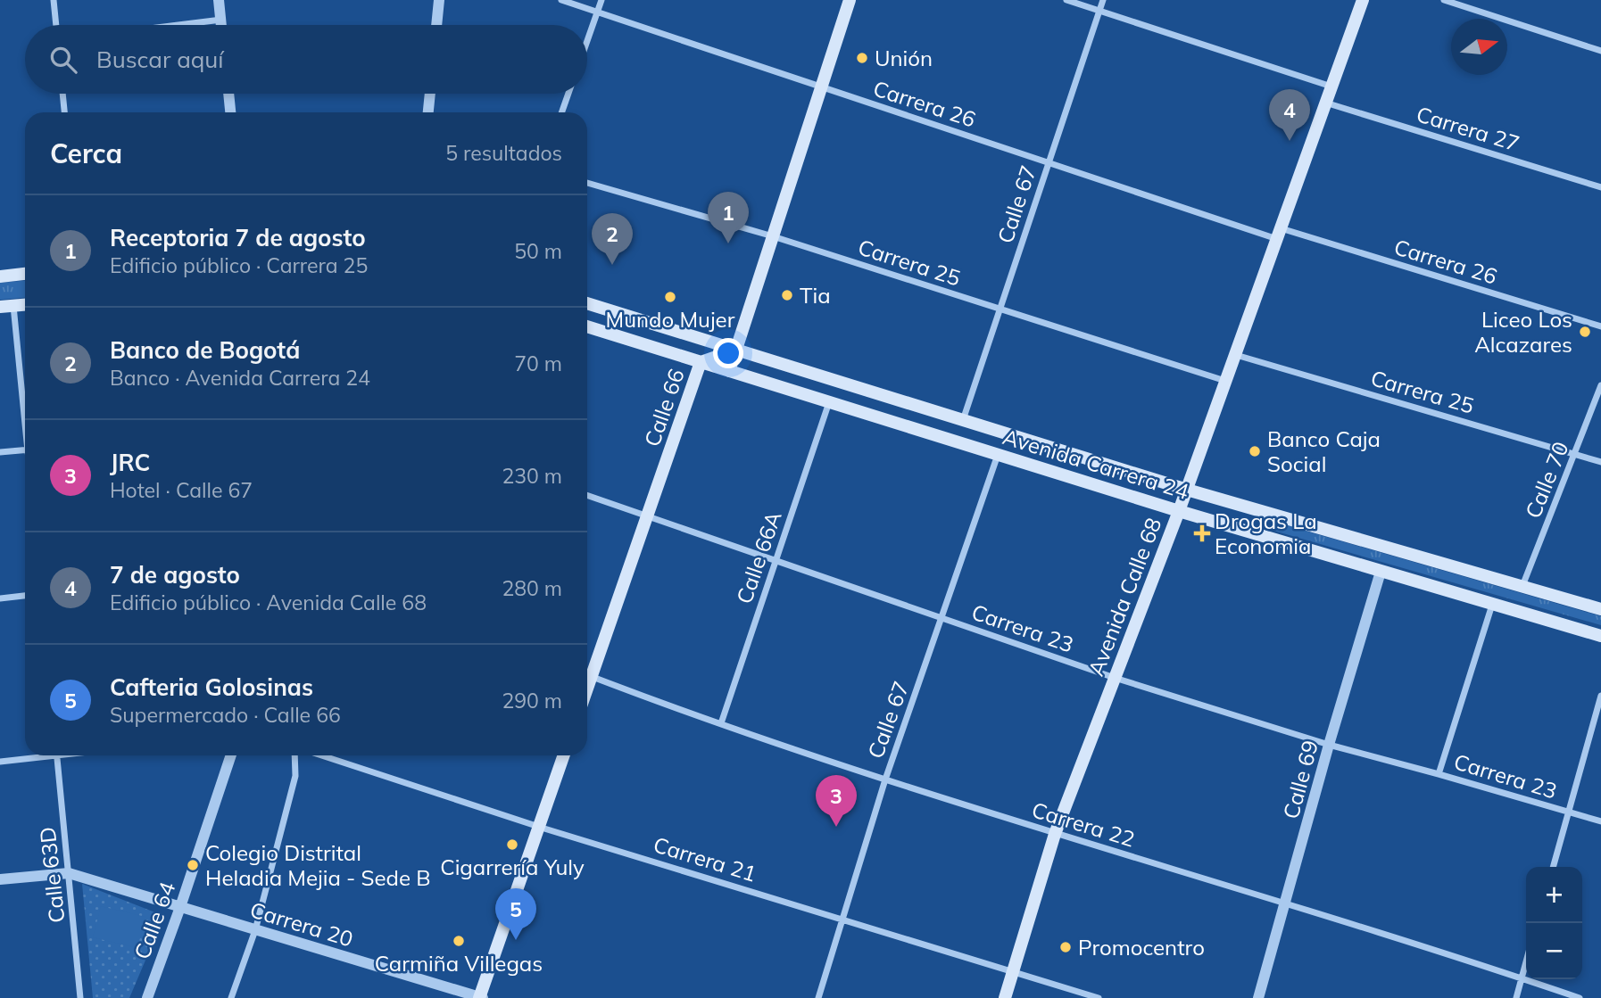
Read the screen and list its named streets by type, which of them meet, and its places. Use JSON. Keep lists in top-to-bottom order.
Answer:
{
  "streets": {
    "main road": ["Calle 66", "Avenida Carrera 24", "Avenida Calle 68"],
    "street": [
      "Carrera 26",
      "Carrera 27",
      "Calle 67",
      "Carrera 25",
      "Calle 70",
      "Calle 66A",
      "Carrera 23",
      "Calle 69",
      "Carrera 22",
      "Carrera 21",
      "Calle 63D",
      "Calle 64",
      "Carrera 20"
    ]
  },
  "crossings": [
    ["Carrera 26", "Calle 67"],
    ["Carrera 26", "Avenida Calle 68"],
    ["Carrera 27", "Avenida Calle 68"],
    ["Calle 67", "Carrera 25"],
    ["Calle 67", "Avenida Carrera 24"],
    ["Calle 67", "Carrera 23"],
    ["Calle 67", "Carrera 22"],
    ["Calle 67", "Carrera 21"],
    ["Carrera 25", "Calle 70"],
    ["Carrera 25", "Avenida Calle 68"],
    ["Calle 66", "Avenida Carrera 24"],
    ["Calle 66", "Carrera 23"],
    ["Avenida Carrera 24", "Calle 70"],
    ["Avenida Carrera 24", "Calle 66A"],
    ["Avenida Carrera 24", "Avenida Calle 68"],
    ["Avenida Carrera 24", "Calle 69"],
    ["Calle 66A", "Carrera 23"],
    ["Calle 66A", "Carrera 22"],
    ["Avenida Calle 68", "Carrera 23"],
    ["Avenida Calle 68", "Carrera 22"],
    ["Avenida Calle 68", "Carrera 21"],
    ["Carrera 23", "Calle 69"],
    ["Calle 69", "Carrera 22"],
    ["Calle 63D", "Carrera 20"],
    ["Calle 64", "Carrera 20"]
  ],
  "places": {
    "other": [
      "Unión",
      "Tia",
      "Mundo Mujer",
      "Liceo Los Alcazares",
      "Banco Caja Social",
      "Cigarrería Yuly",
      "Colegio Distrital Heladia Mejia - Sede B",
      "Carmiña Villegas",
      "Promocentro"
    ],
    "health": ["Drogas La Economia"]
  },
  "north": "right",
  "page": {
    "search": "Buscar aquí",
    "pins": [
      "4",
      "1",
      "2",
      "3",
      "5"
    ],
    "heading": ["Cerca", "5 resultados"],
    "list": [
      {
        "mark": "1",
        "name": "Receptoria 7 de agosto",
        "note": "Edificio público · Carrera 25",
        "value": "50 m"
      },
      {
        "mark": "2",
        "name": "Banco de Bogotá",
        "note": "Banco · Avenida Carrera 24",
        "value": "70 m"
      },
      {
        "mark": "3",
        "name": "JRC",
        "note": "Hotel · Calle 67",
        "value": "230 m"
      },
      {
        "mark": "4",
        "name": "7 de agosto",
        "note": "Edificio público · Avenida Calle 68",
        "value": "280 m"
      },
      {
        "mark": "5",
        "name": "Cafteria Golosinas",
        "note": "Supermercado · Calle 66",
        "value": "290 m"
      }
    ],
    "map_buttons": ["+", "−"]
  }
}
